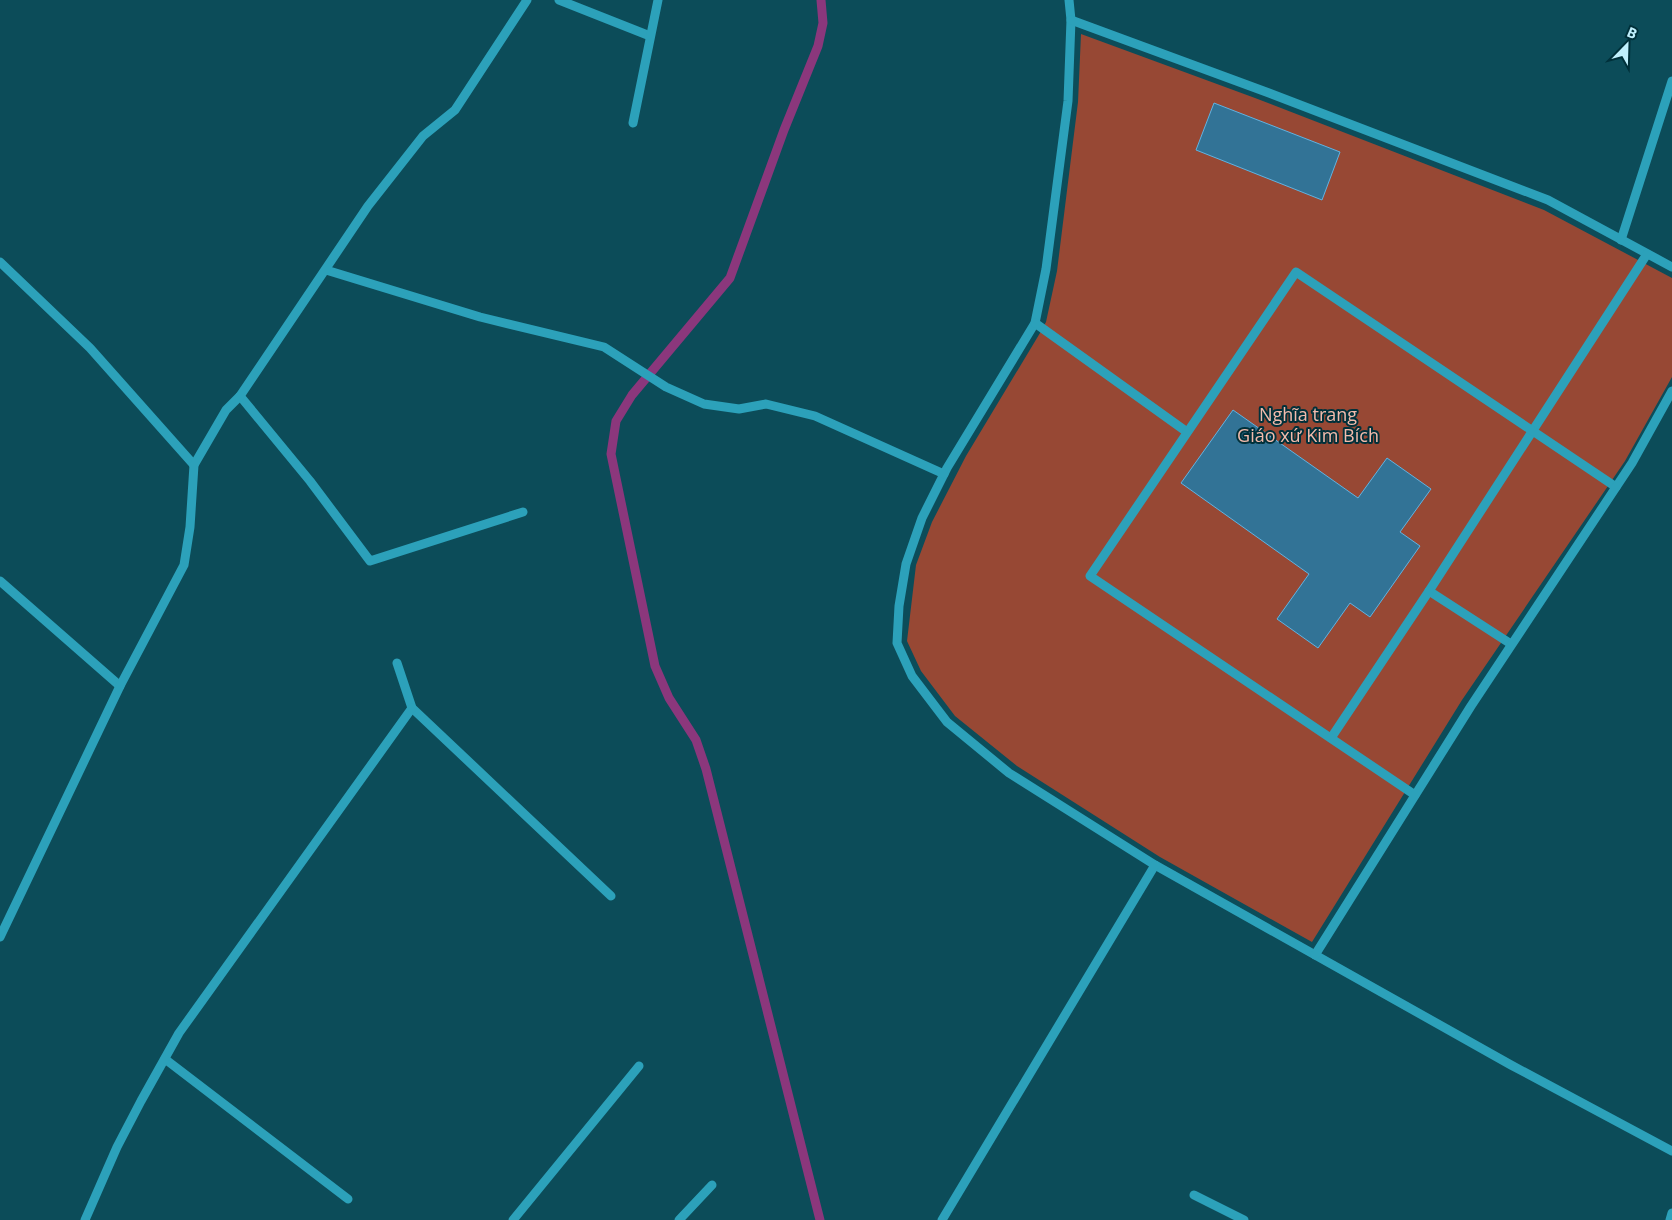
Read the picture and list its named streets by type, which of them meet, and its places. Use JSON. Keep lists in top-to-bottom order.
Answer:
{
  "parks": ["Nghĩa trang Giáo xứ Kim Bích"],
  "north": "top right"
}
